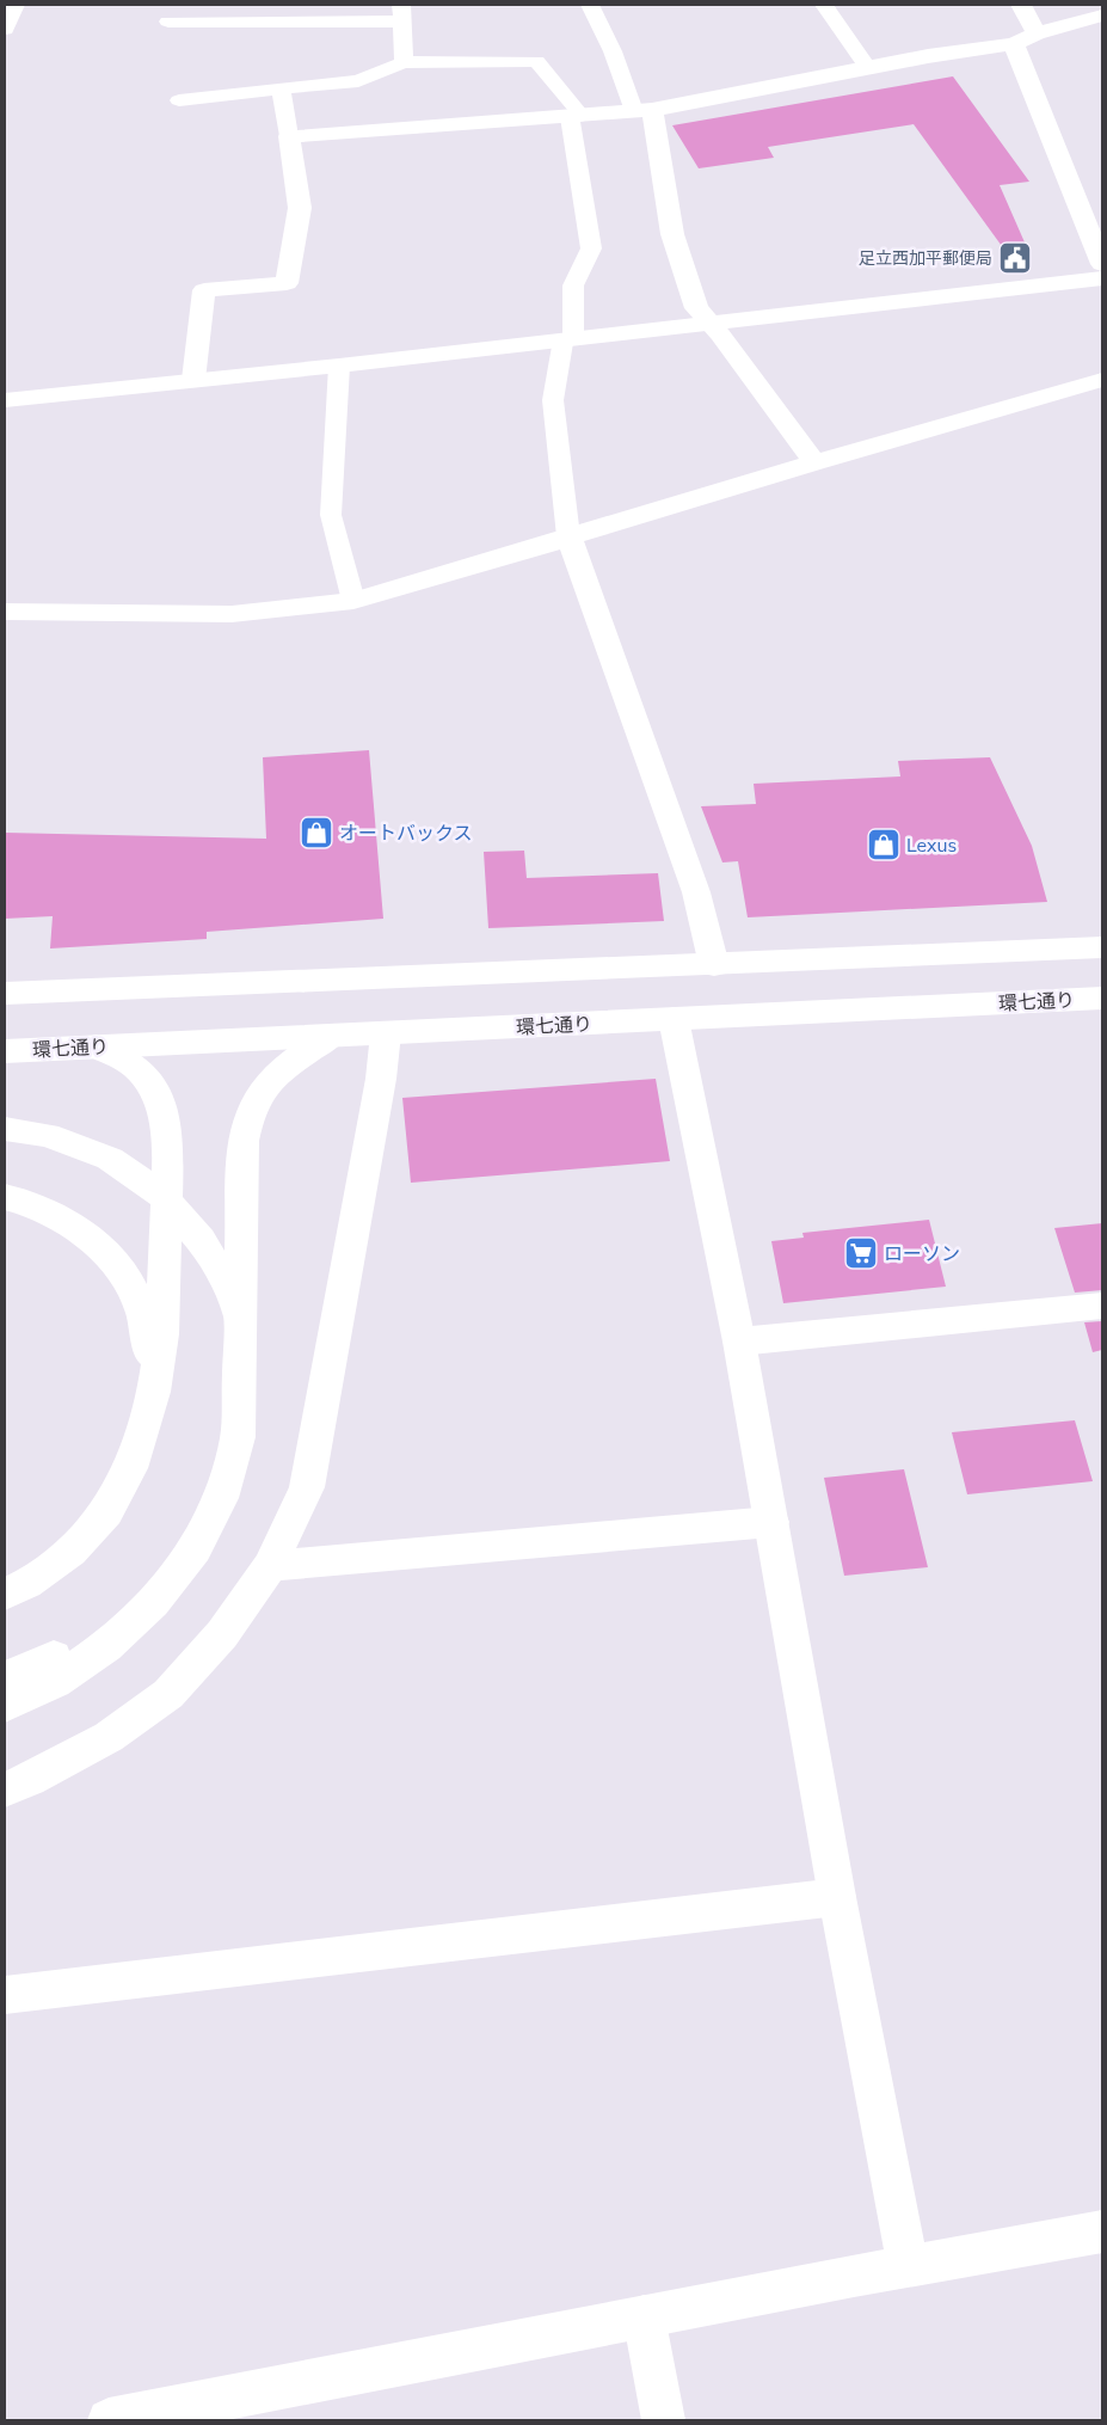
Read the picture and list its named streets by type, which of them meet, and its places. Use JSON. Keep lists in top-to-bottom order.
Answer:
{
  "streets": {
    "main road": ["環七通り"]
  },
  "places": {
    "public building": ["足立西加平郵便局"],
    "shop": ["オートバックス", "Lexus"],
    "supermarket": ["ローソン"]
  }
}
